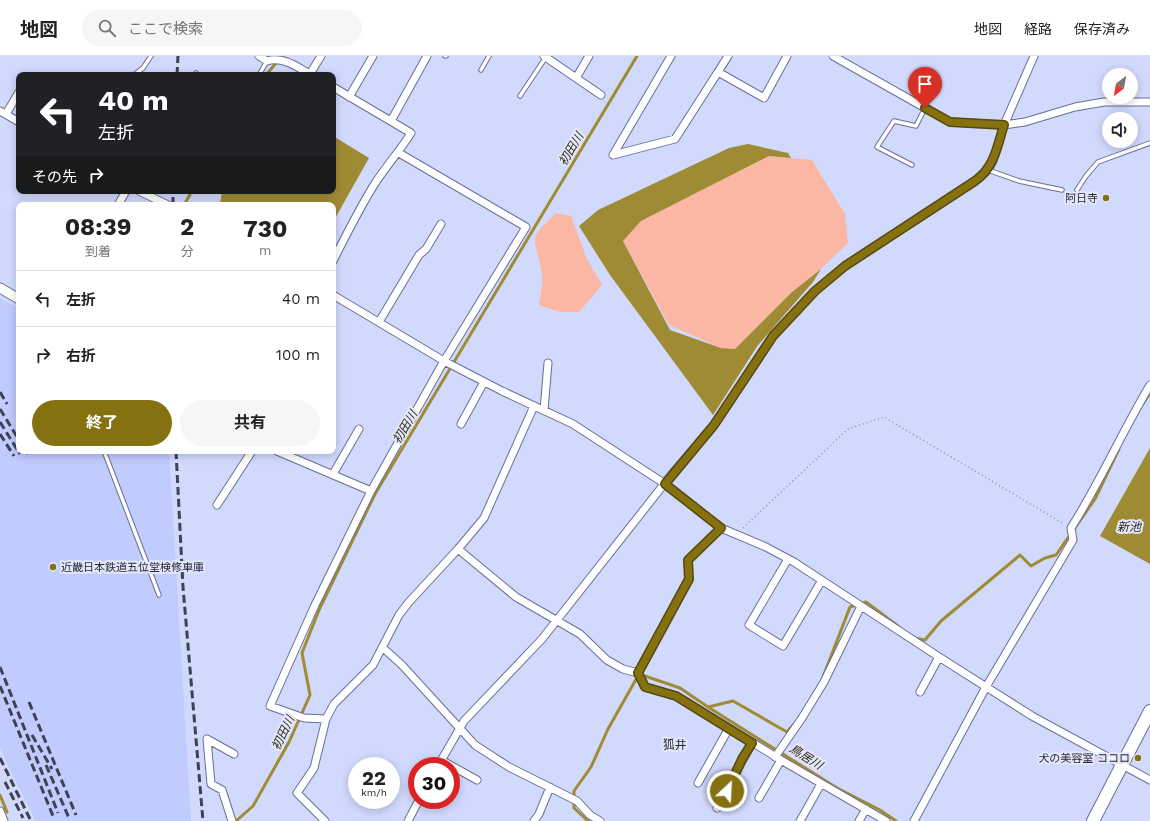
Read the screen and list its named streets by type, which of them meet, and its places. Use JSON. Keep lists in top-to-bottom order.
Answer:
{
  "districts": ["狐井"],
  "water": ["初田川", "新池", "鳥居川"],
  "places": ["阿日寺", "近畿日本鉄道五位堂検修車庫", "犬の美容室 ココロ"],
  "north": "bottom left",
  "page": {
    "header": "地図",
    "search": "ここで検索",
    "nav": ["地図", "経路", "保存済み"],
    "turn": ["40 m", "左折"],
    "then": "その先",
    "eta": [
      "08:39",
      "到着",
      "2",
      "分",
      "730",
      "m"
    ],
    "list": [
      {
        "name": "左折",
        "value": "40 m"
      },
      {
        "name": "右折",
        "value": "100 m"
      }
    ],
    "buttons": ["終了", "共有"],
    "speed": "22 km/h",
    "limit": "30"
  }
}
